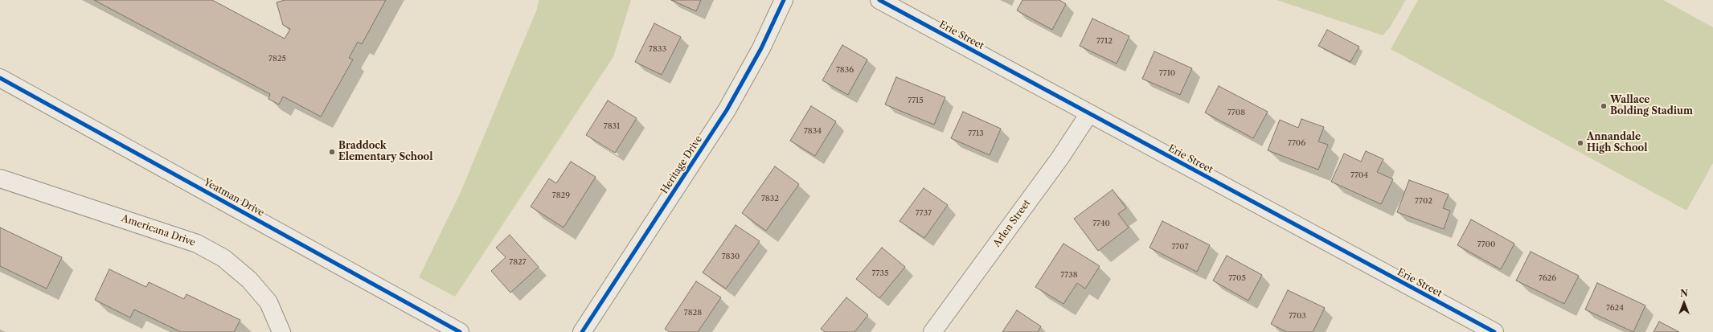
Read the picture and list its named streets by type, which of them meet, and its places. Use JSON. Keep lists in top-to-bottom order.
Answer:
{
  "streets": {
    "street": [
      "Erie Street",
      "Heritage Drive",
      "Yeatman Drive",
      "Arlen Street",
      "Americana Drive"
    ]
  },
  "crossings": [
    ["Erie Street", "Arlen Street"]
  ],
  "places": ["Wallace Bolding Stadium", "Annandale High School", "Braddock Elementary School"],
  "house_numbers": [
    "7712",
    "7833",
    "7825",
    "7836",
    "7710",
    "7715",
    "7708",
    "7831",
    "7834",
    "7713",
    "7706",
    "7704",
    "7829",
    "7832",
    "7702",
    "7737",
    "7740",
    "7700",
    "7707",
    "7830",
    "7827",
    "7735",
    "7738",
    "7705",
    "7626",
    "7624",
    "7828",
    "7703"
  ],
  "north": "top"
}
